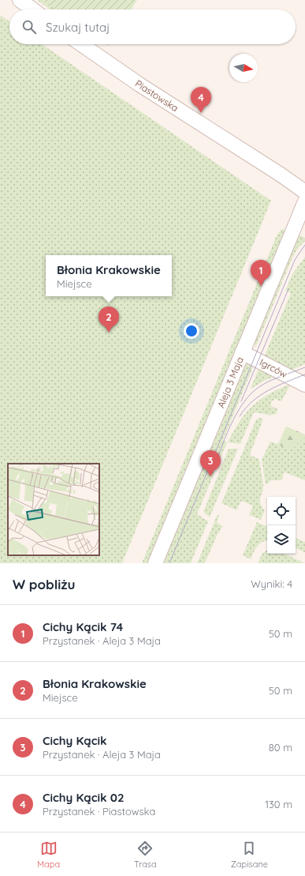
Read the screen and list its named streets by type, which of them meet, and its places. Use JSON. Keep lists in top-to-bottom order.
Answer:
{
  "streets": {
    "street": ["Piastowska", "Igrców", "Aleja 3 Maja"]
  },
  "crossings": [
    ["Igrców", "Aleja 3 Maja"]
  ],
  "north": "right",
  "page": {
    "search": "Szukaj tutaj",
    "pins": [
      "4",
      "1",
      "2",
      "3"
    ],
    "popup": ["Błonia Krakowskie", "Miejsce"],
    "heading": ["W pobliżu", "Wyniki: 4"],
    "list": [
      {
        "mark": "1",
        "name": "Cichy Kącik 74",
        "note": "Przystanek · Aleja 3 Maja",
        "value": "50 m"
      },
      {
        "mark": "2",
        "name": "Błonia Krakowskie",
        "note": "Miejsce",
        "value": "50 m"
      },
      {
        "mark": "3",
        "name": "Cichy Kącik",
        "note": "Przystanek · Aleja 3 Maja",
        "value": "80 m"
      },
      {
        "mark": "4",
        "name": "Cichy Kącik 02",
        "note": "Przystanek · Piastowska",
        "value": "130 m"
      }
    ],
    "nav": ["Mapa", "Trasa", "Zapisane"]
  }
}
